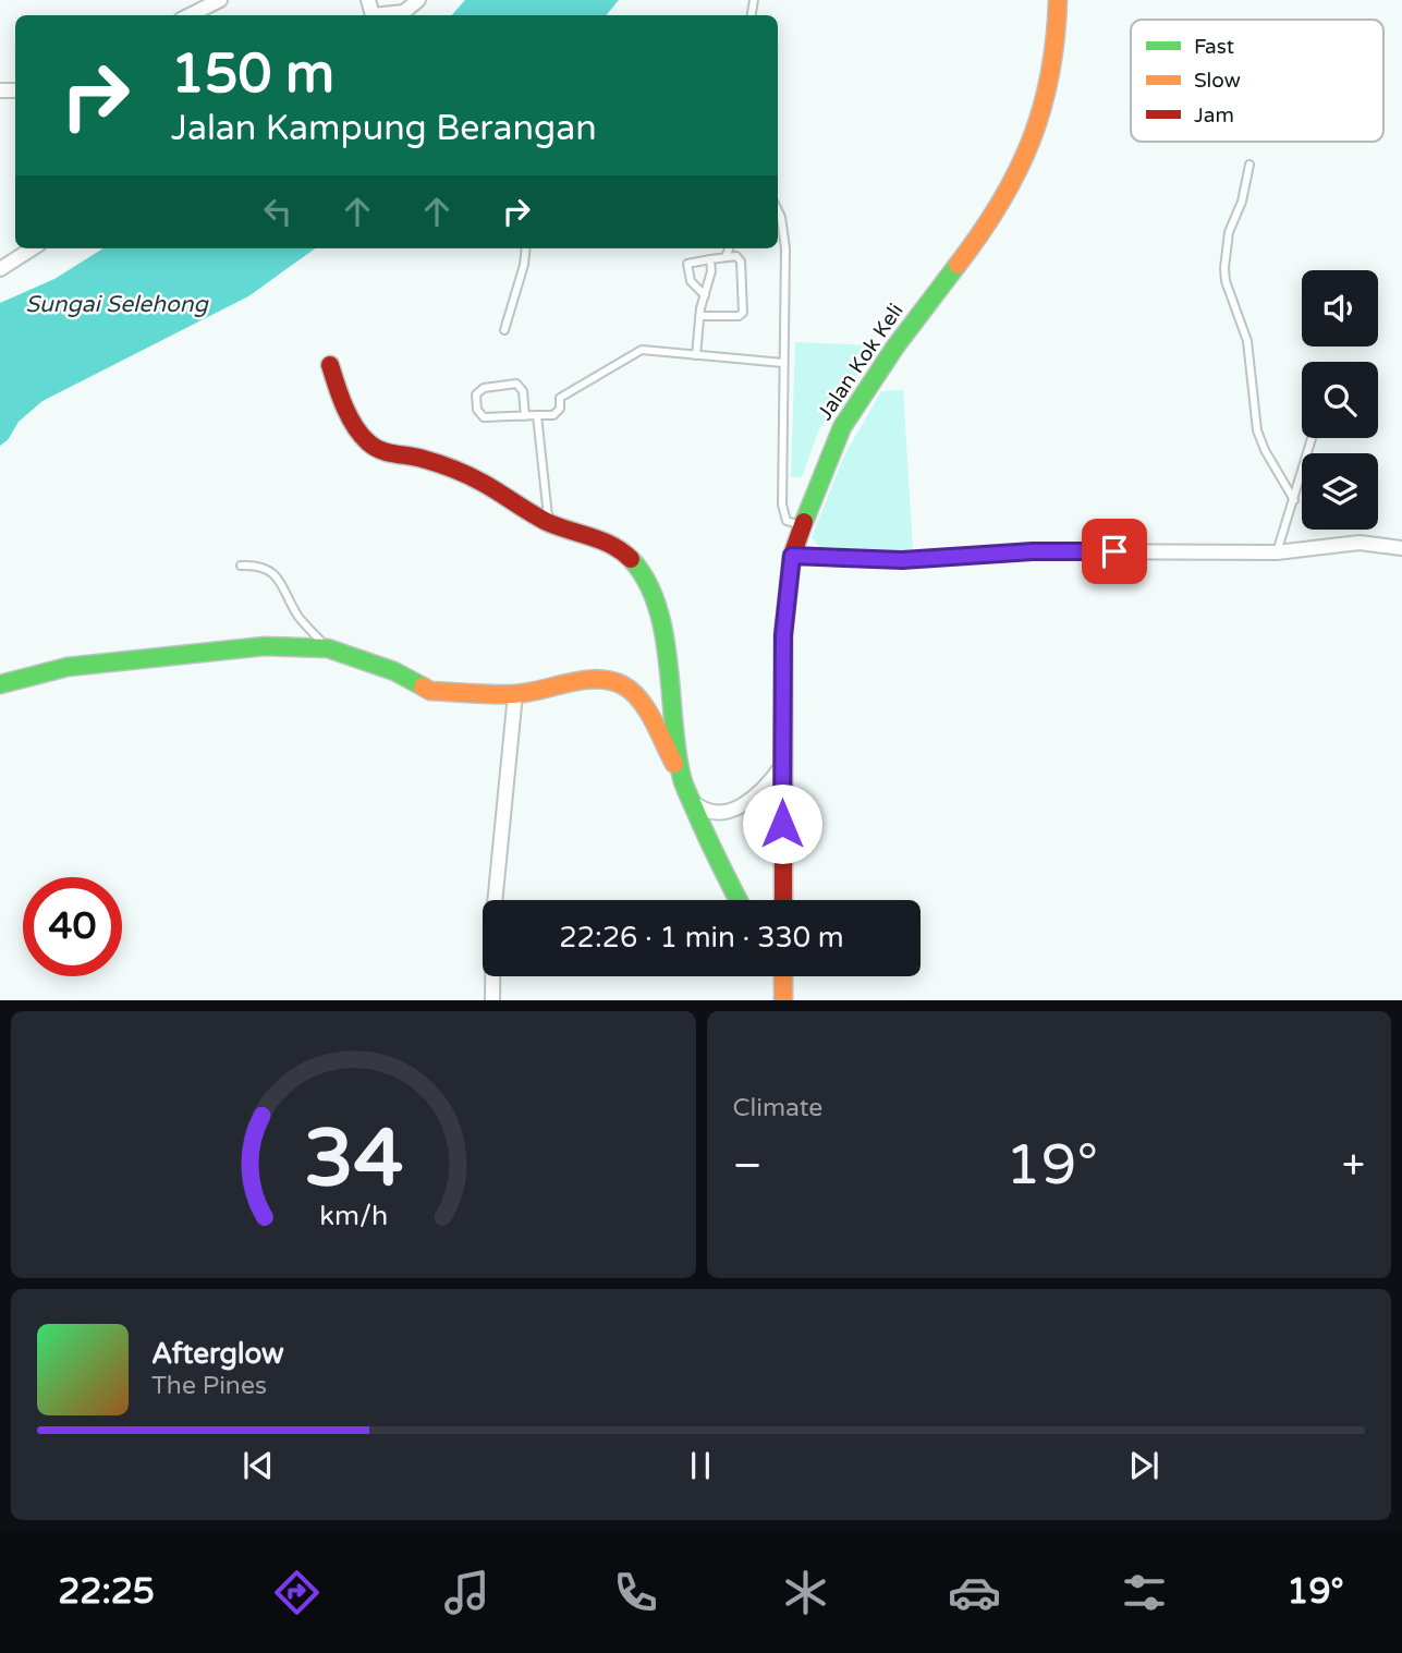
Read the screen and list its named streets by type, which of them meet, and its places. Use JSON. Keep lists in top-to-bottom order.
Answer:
{
  "streets": {
    "street": ["Jalan Kok Keli"]
  },
  "water": ["Sungai Selehong"],
  "legend": ["Fast", "Slow", "Jam"],
  "page": {
    "turn": ["150 m", "Jalan Kampung Berangan"],
    "limit": "40",
    "trip": "22:26 · 1 min · 330 m",
    "tile": "Climate",
    "heat": ["−", "19°", "+"],
    "song": ["Afterglow", "The Pines"],
    "tabs": ["22:25", "19°"],
    "gauge": ["34", "km/h"]
  }
}
